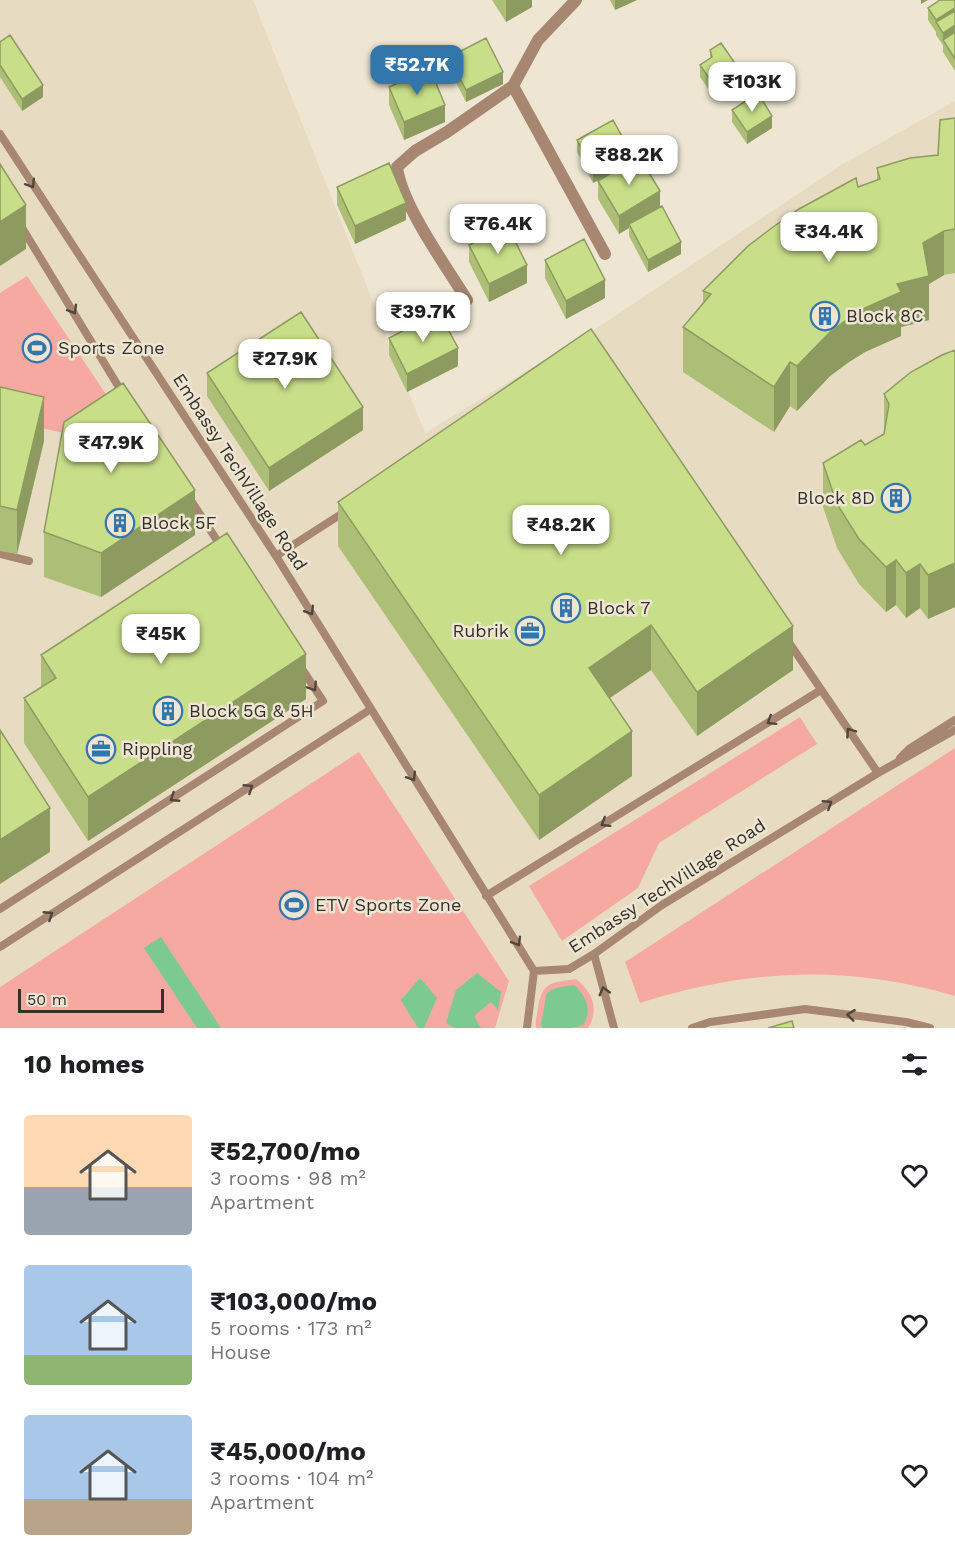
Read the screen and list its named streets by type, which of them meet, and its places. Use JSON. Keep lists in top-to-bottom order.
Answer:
{
  "streets": {
    "lane": ["Embassy TechVillage Road"]
  },
  "places": {
    "building": [
      "Block 8C",
      "Block 8D",
      "Block 5F",
      "Block 7",
      "Block 5G & 5H"
    ],
    "sports": ["Sports Zone", "ETV Sports Zone"],
    "office": ["Rubrik", "Rippling"]
  },
  "scale_bar": "50 m",
  "page": {
    "price": [
      "₹52.7K",
      "₹103K",
      "₹88.2K",
      "₹76.4K",
      "₹34.4K",
      "₹39.7K",
      "₹27.9K",
      "₹47.9K",
      "₹48.2K",
      "₹45K"
    ],
    "scale": "50 m",
    "heading": "10 homes",
    "list": [
      {
        "name": "₹52,700/mo",
        "note": "3 rooms · 98 m² · Apartment"
      },
      {
        "name": "₹103,000/mo",
        "note": "5 rooms · 173 m² · House"
      },
      {
        "name": "₹45,000/mo",
        "note": "3 rooms · 104 m² · Apartment"
      }
    ]
  }
}
